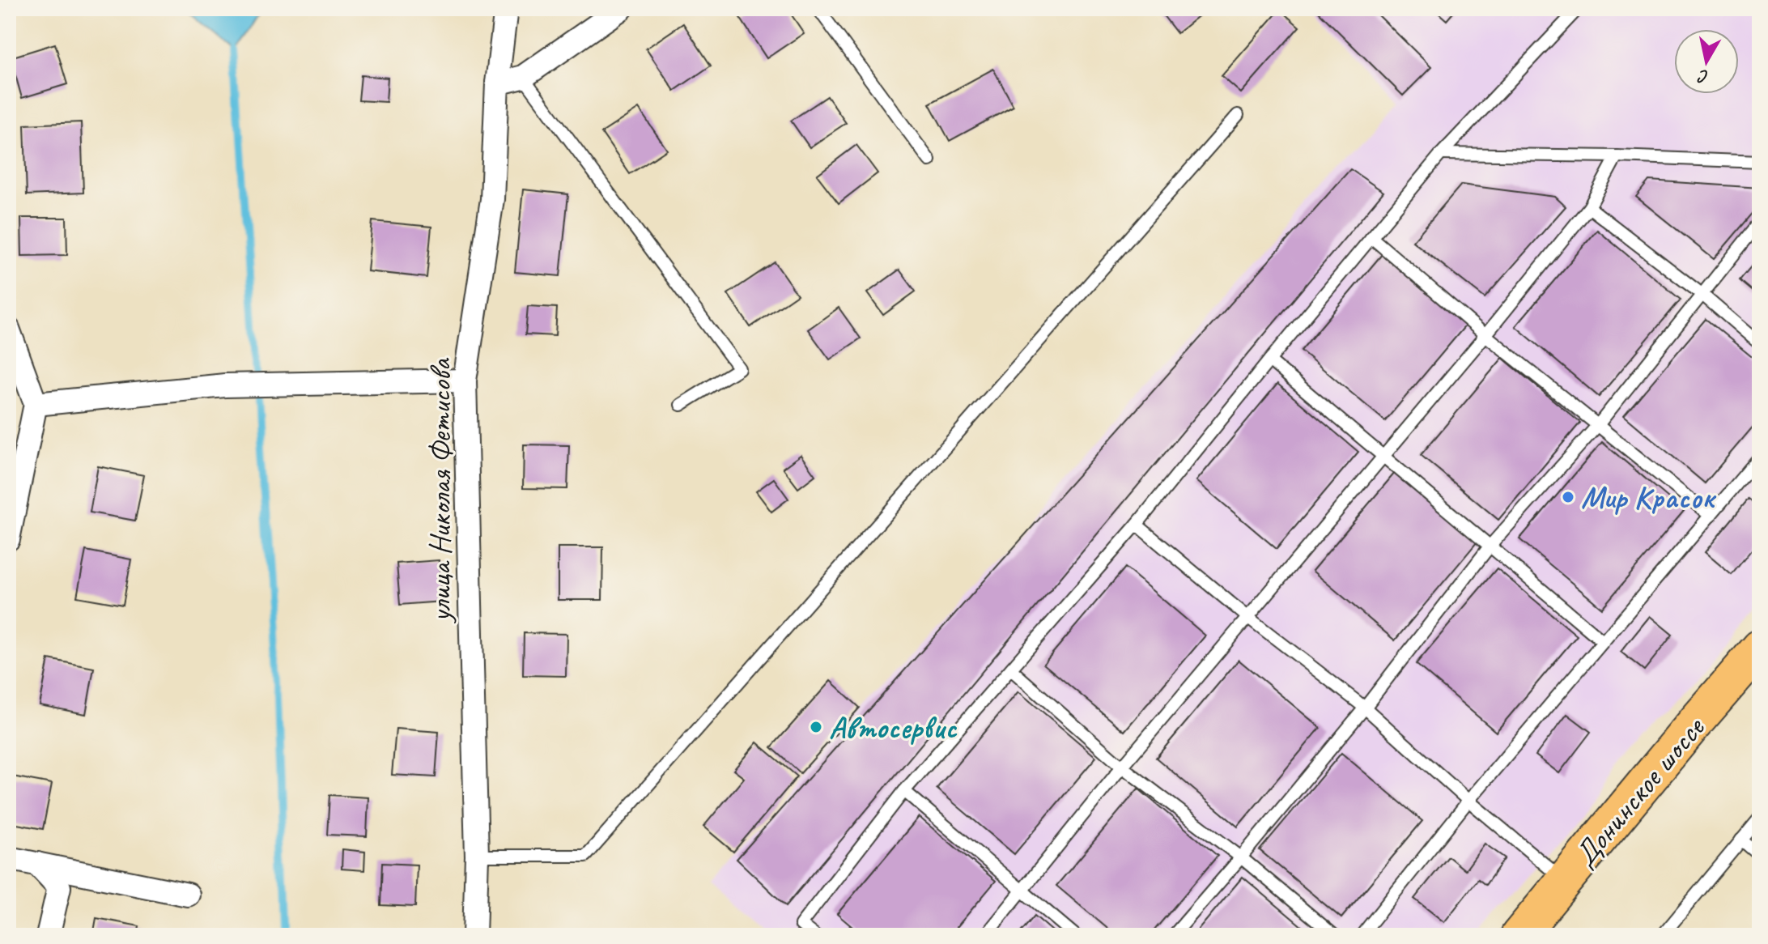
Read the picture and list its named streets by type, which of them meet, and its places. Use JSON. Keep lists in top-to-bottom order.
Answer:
{
  "streets": {
    "main road": ["Донинское шоссе"],
    "street": ["улица Николая Фетисова"]
  },
  "places": ["Мир Красок", "Автосервис"],
  "north": "bottom"
}
